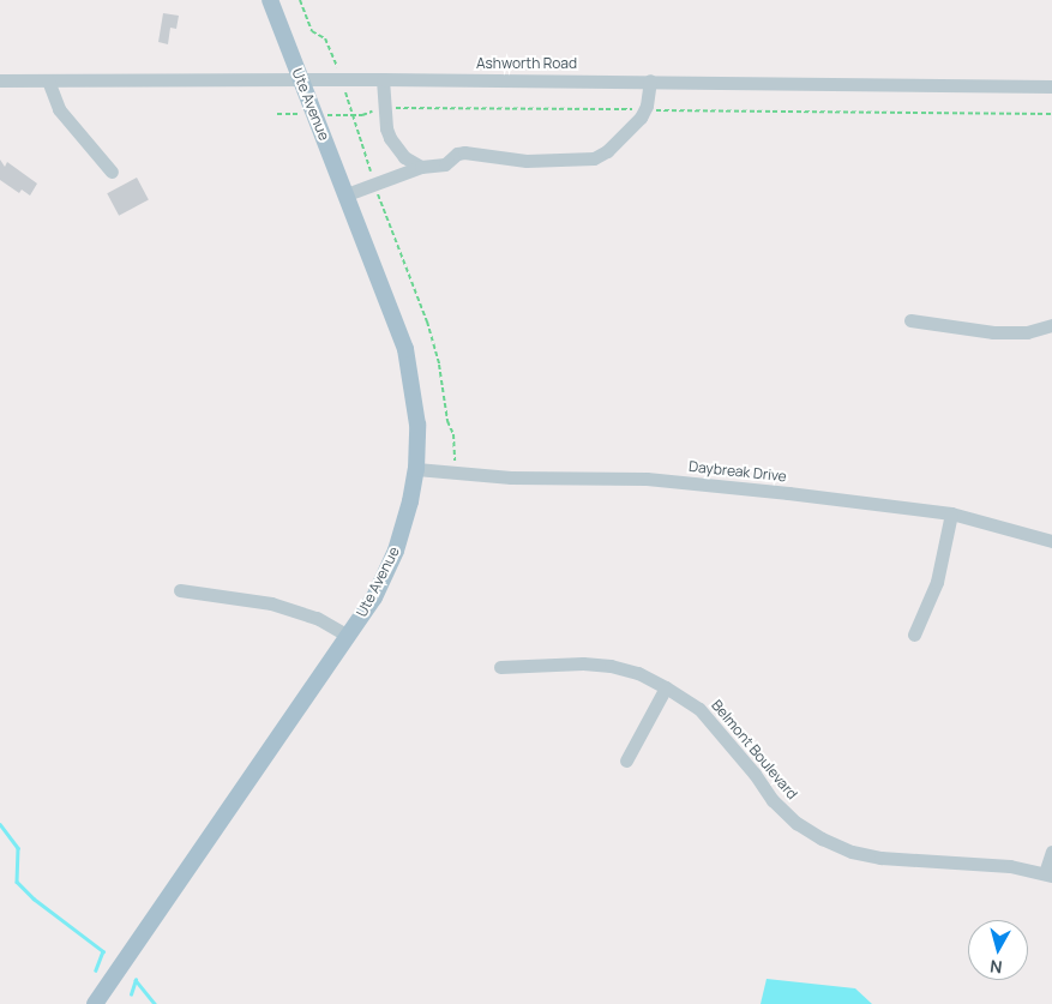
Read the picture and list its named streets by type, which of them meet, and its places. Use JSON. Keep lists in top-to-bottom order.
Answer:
{
  "streets": {
    "main road": ["Ute Avenue"],
    "street": ["Ashworth Road", "Daybreak Drive", "Belmont Boulevard"]
  },
  "crossings": [
    ["Ashworth Road", "Ute Avenue"],
    ["Ute Avenue", "Daybreak Drive"]
  ],
  "north": "bottom"
}
